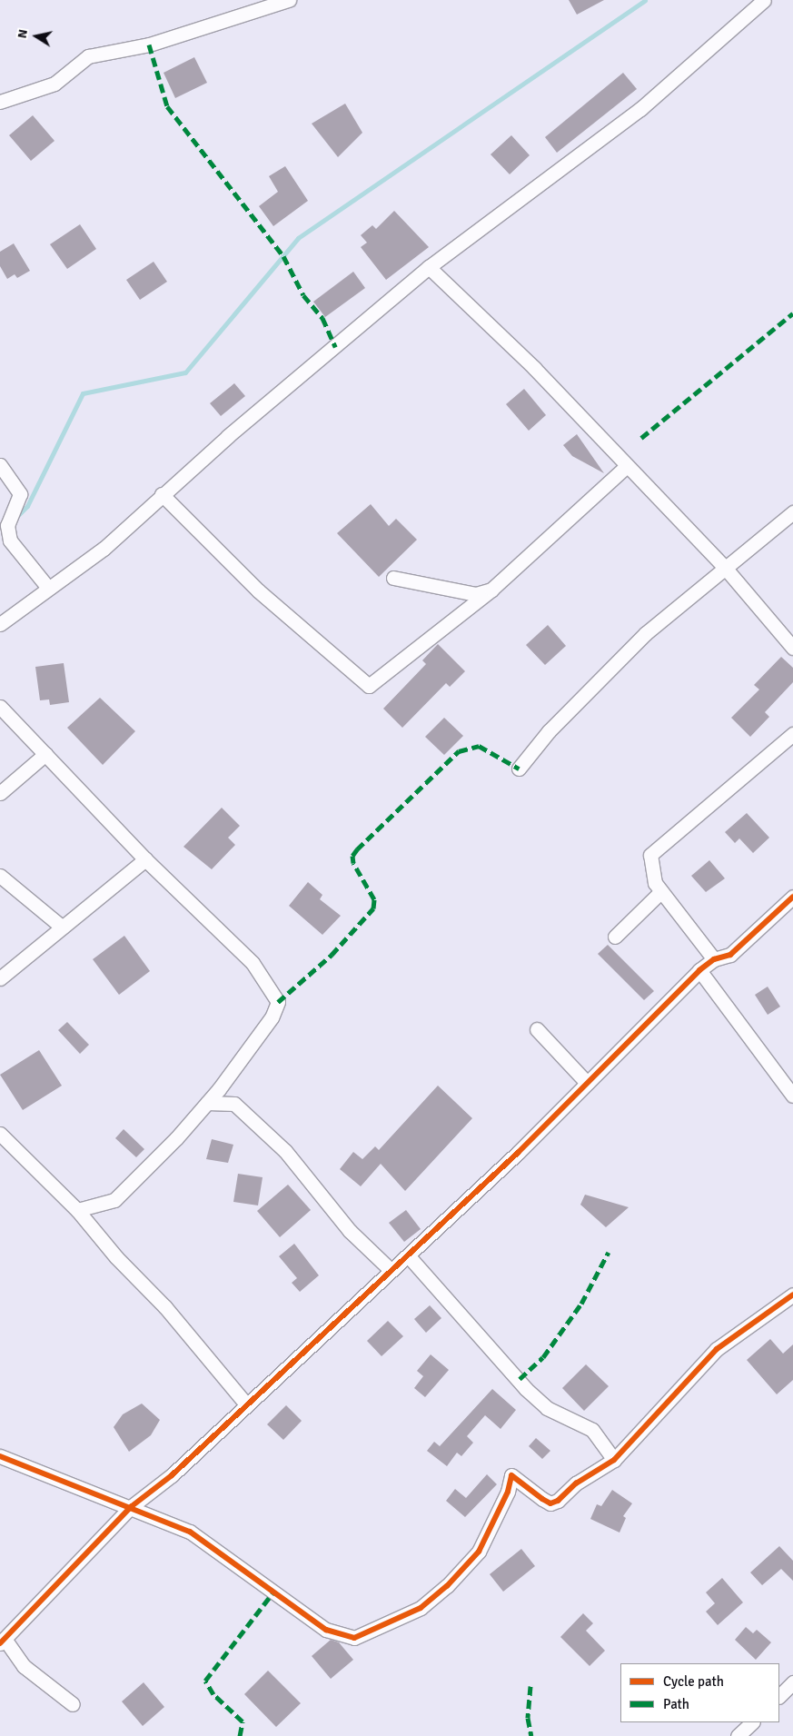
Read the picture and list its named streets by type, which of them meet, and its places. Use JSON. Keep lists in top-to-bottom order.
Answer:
{
  "legend": ["Cycle path", "Path"],
  "north": "left"
}
